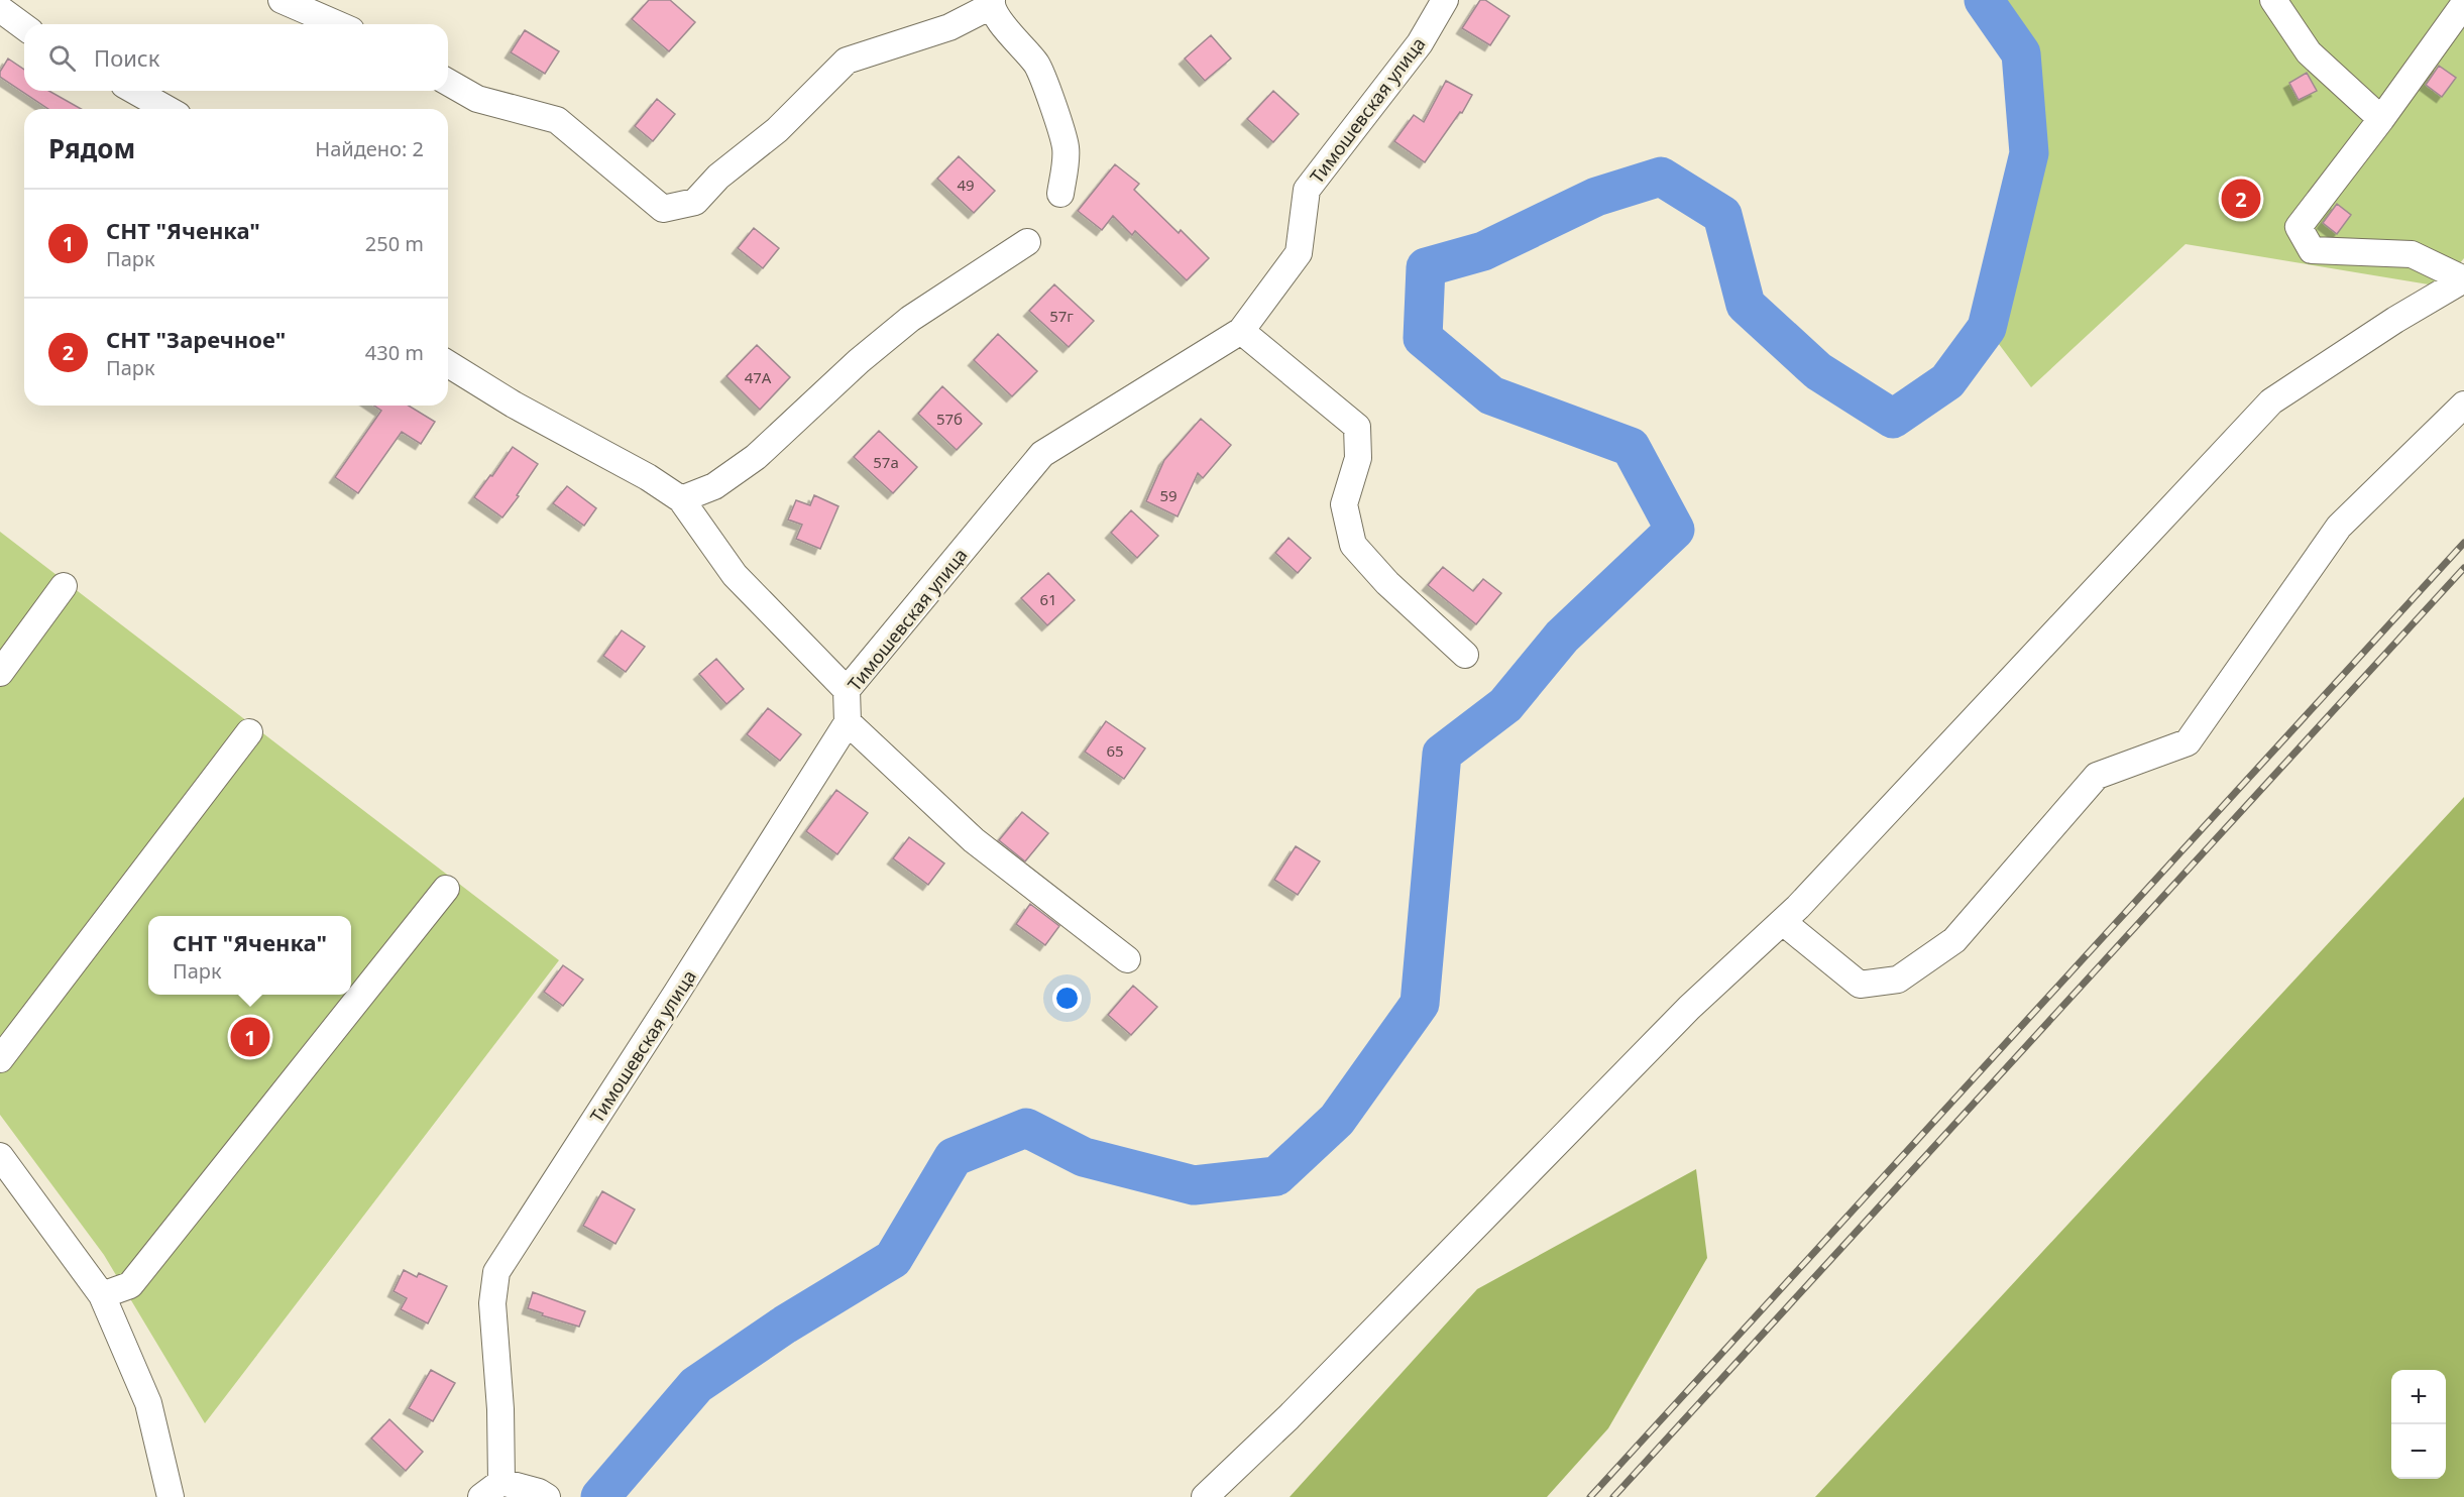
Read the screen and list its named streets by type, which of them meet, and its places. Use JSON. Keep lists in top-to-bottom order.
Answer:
{
  "streets": {
    "street": ["Тимошевская улица"]
  },
  "house_numbers": [
    "49",
    "57г",
    "47А",
    "57б",
    "57а",
    "59",
    "61",
    "65"
  ],
  "page": {
    "search": "Поиск",
    "heading": ["Рядом", "Найдено: 2"],
    "pins": ["2", "1"],
    "list": [
      {
        "mark": "1",
        "name": "СНТ \"Яченка\"",
        "note": "Парк",
        "value": "250 m"
      },
      {
        "mark": "2",
        "name": "СНТ \"Заречное\"",
        "note": "Парк",
        "value": "430 m"
      }
    ],
    "popup": ["СНТ \"Яченка\"", "Парк"],
    "map_buttons": ["+", "−"]
  }
}
